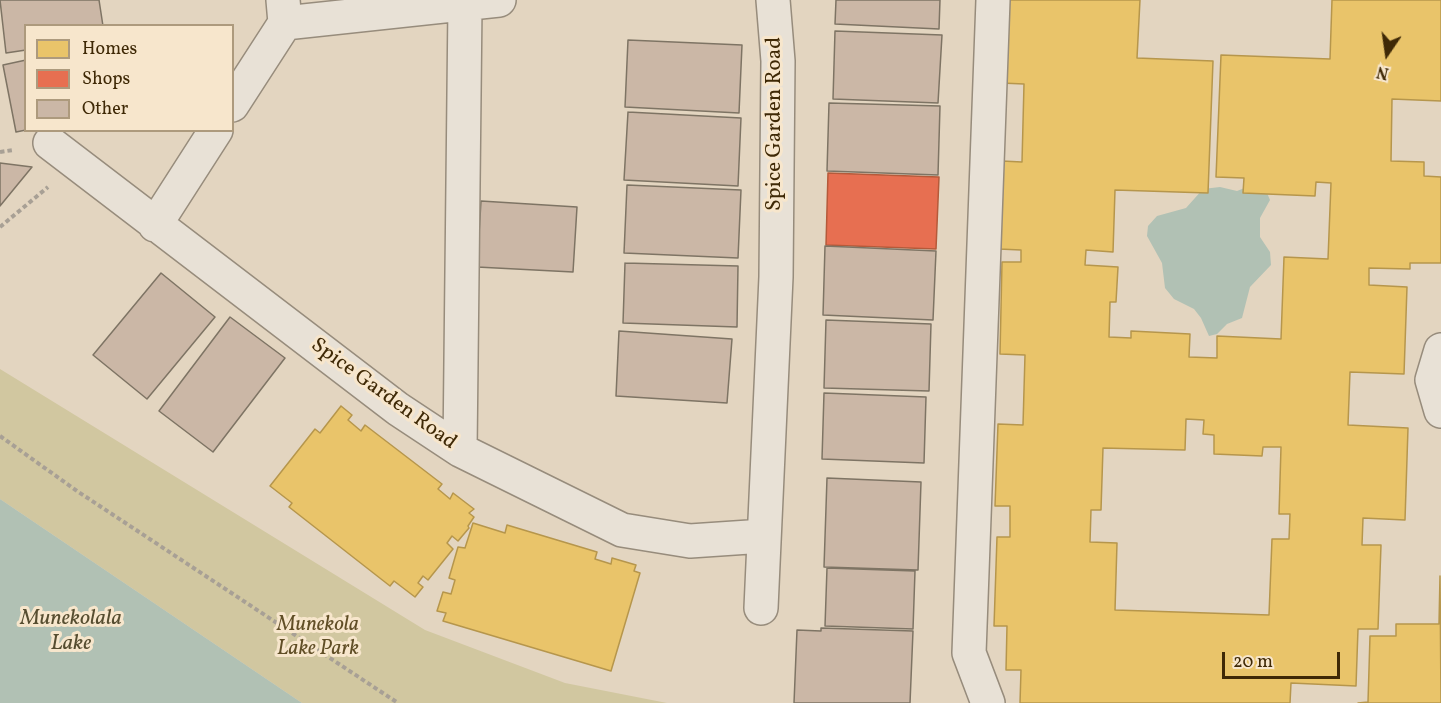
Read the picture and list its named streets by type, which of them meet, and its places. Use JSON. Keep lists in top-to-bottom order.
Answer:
{
  "streets": {
    "street": ["Spice Garden Road"]
  },
  "water": ["Munekolala Lake"],
  "parks": ["Munekola Lake Park"],
  "legend": ["Homes", "Shops", "Other"],
  "scale_bar": "20 m",
  "north": "bottom"
}
